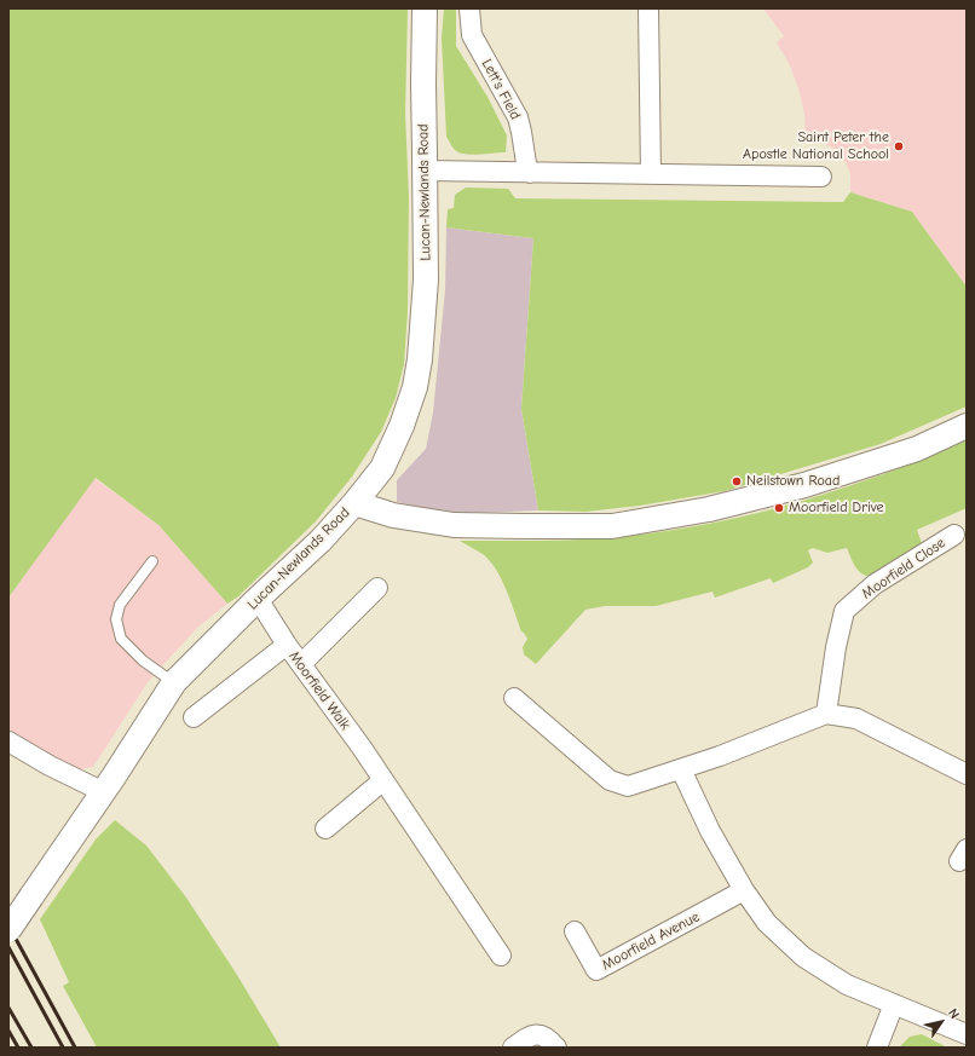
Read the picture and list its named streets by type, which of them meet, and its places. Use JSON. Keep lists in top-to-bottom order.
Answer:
{
  "streets": {
    "street": [
      "Lett's Field",
      "Lucan-Newlands Road",
      "Moorfield Close",
      "Moorfield Walk",
      "Moorfield Avenue"
    ]
  },
  "crossings": [
    ["Lucan-Newlands Road", "Moorfield Walk"]
  ],
  "places": ["Saint Peter the Apostle National School", "Neilstown Road", "Moorfield Drive"],
  "north": "top right"
}
